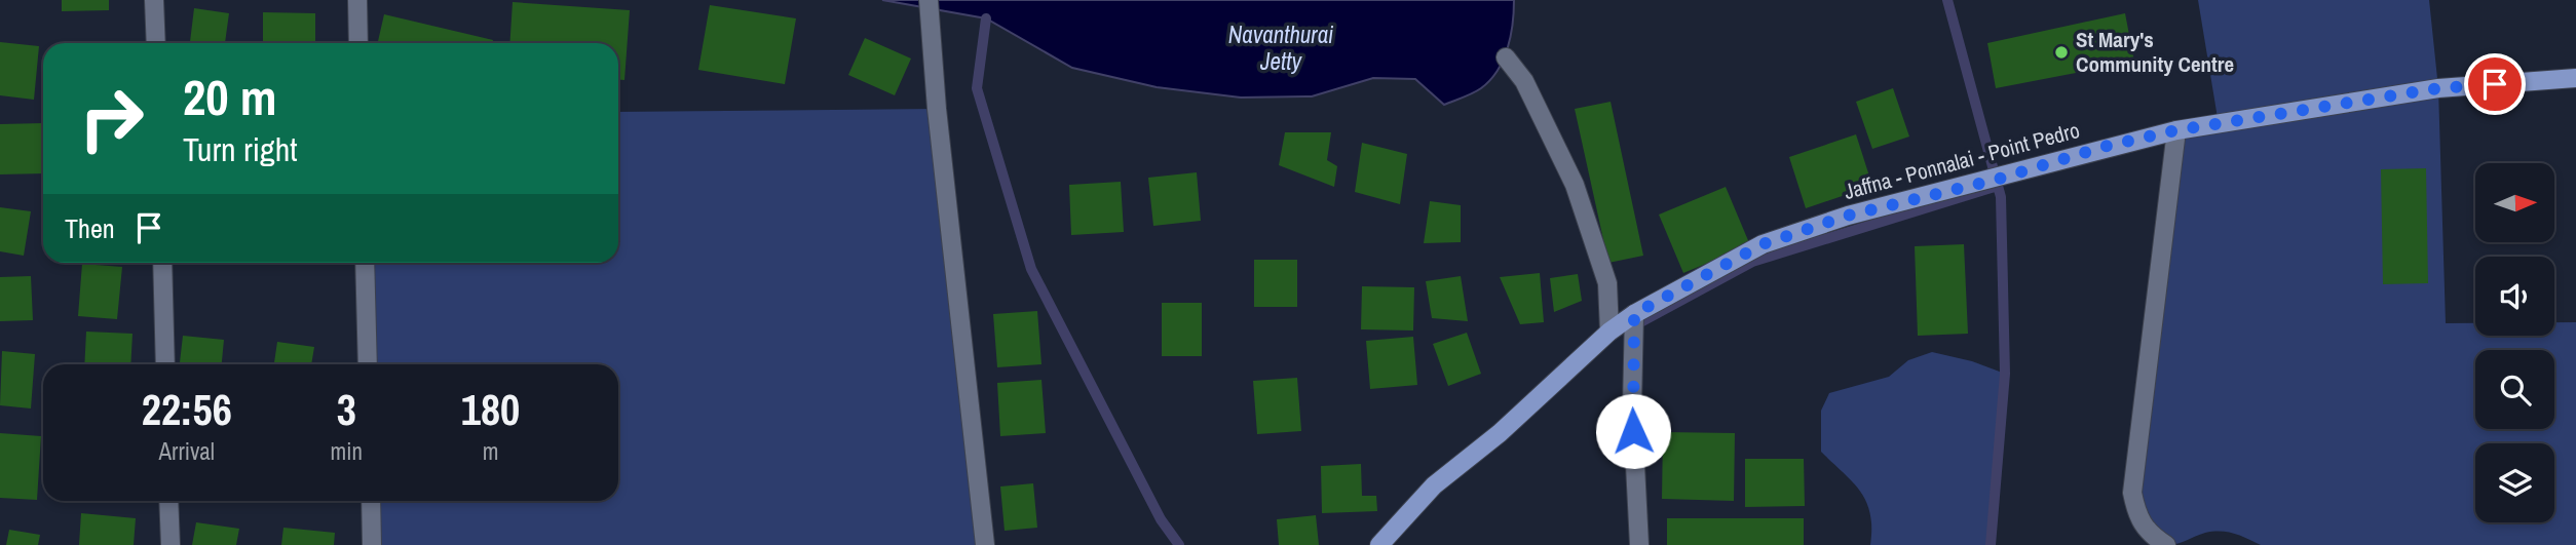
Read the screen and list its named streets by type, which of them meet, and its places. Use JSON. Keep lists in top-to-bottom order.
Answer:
{
  "streets": {
    "main road": ["Jaffna - Ponnalai - Point Pedro"]
  },
  "water": ["Navanthurai Jetty"],
  "places": ["St Mary's Community Centre"],
  "north": "right",
  "page": {
    "turn": ["20 m", "Turn right"],
    "then": "Then",
    "eta": [
      "22:56",
      "Arrival",
      "3",
      "min",
      "180",
      "m"
    ]
  }
}
